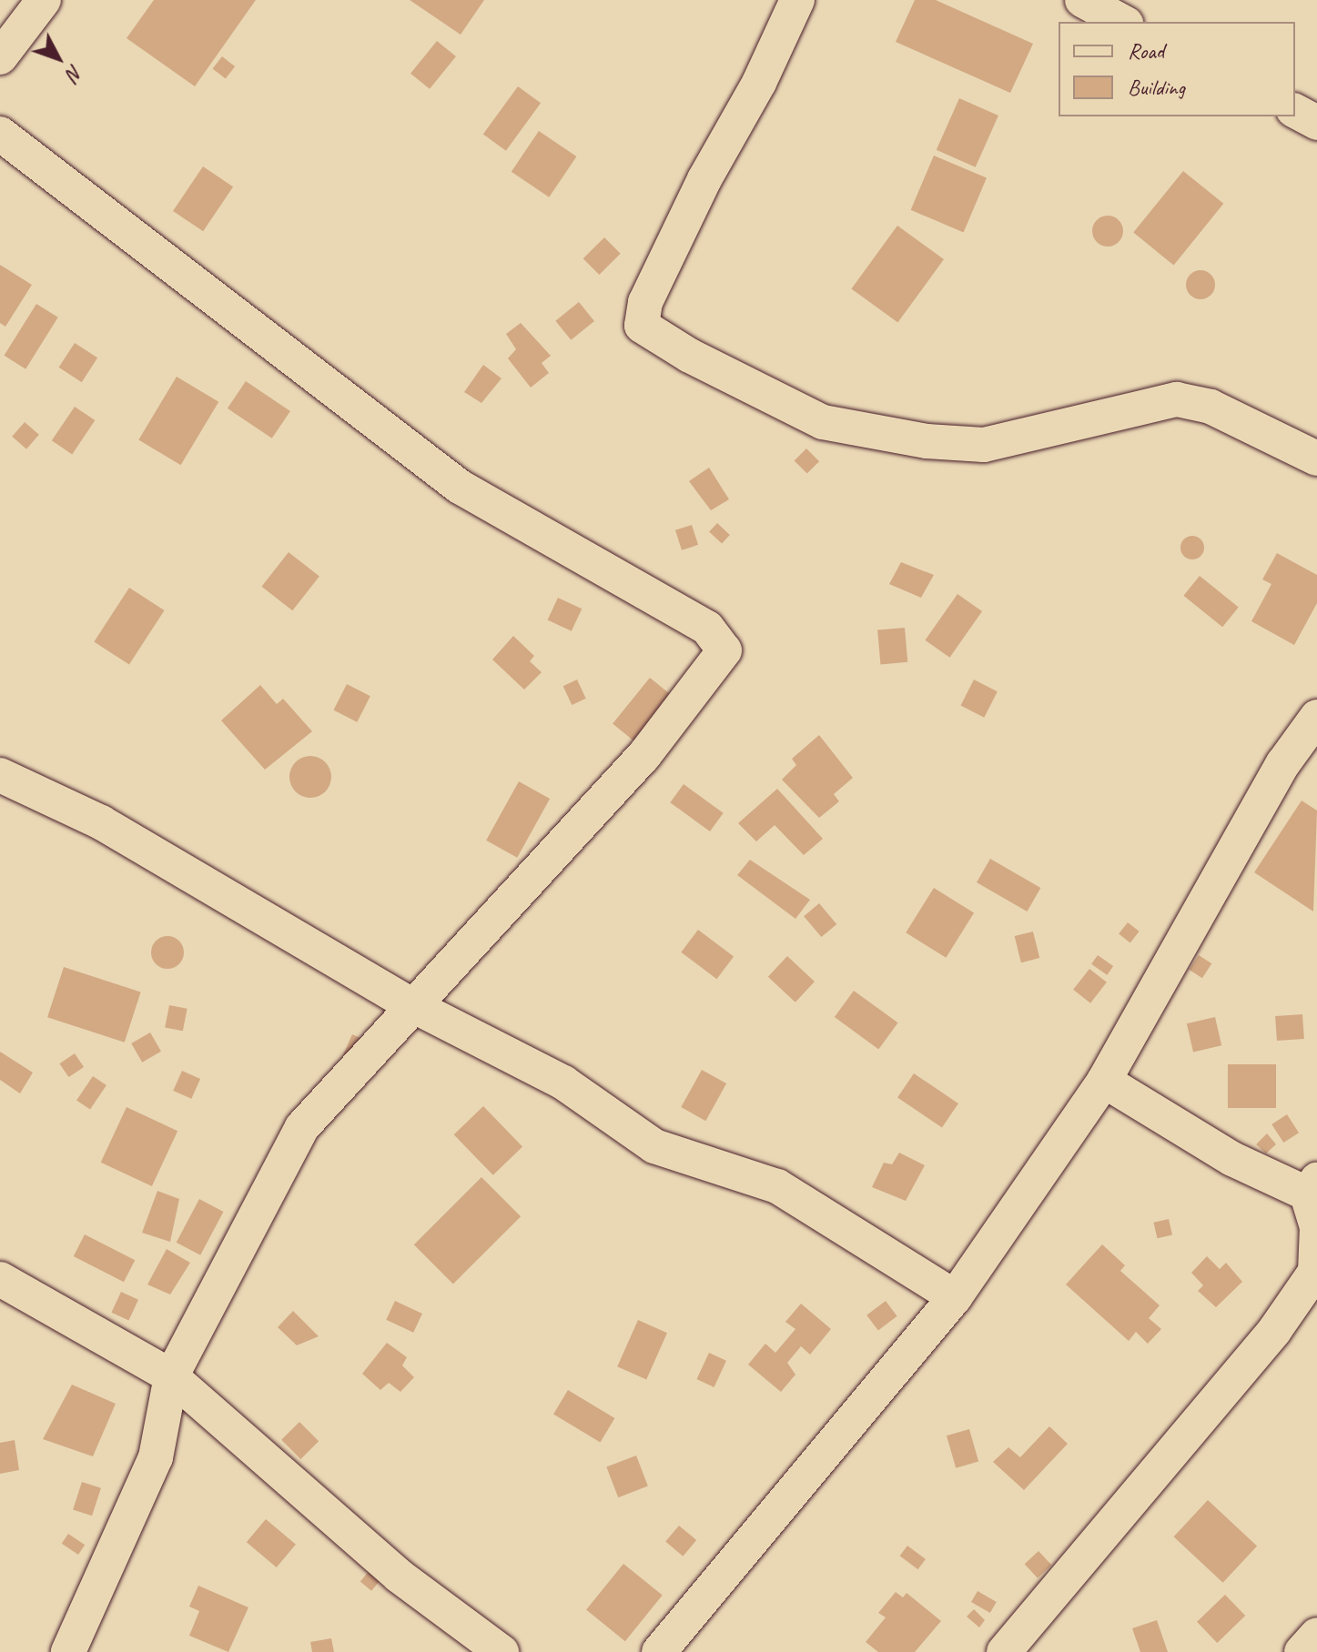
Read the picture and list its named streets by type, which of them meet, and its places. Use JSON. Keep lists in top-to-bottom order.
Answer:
{
  "legend": ["Road", "Building"],
  "north": "bottom right"
}
